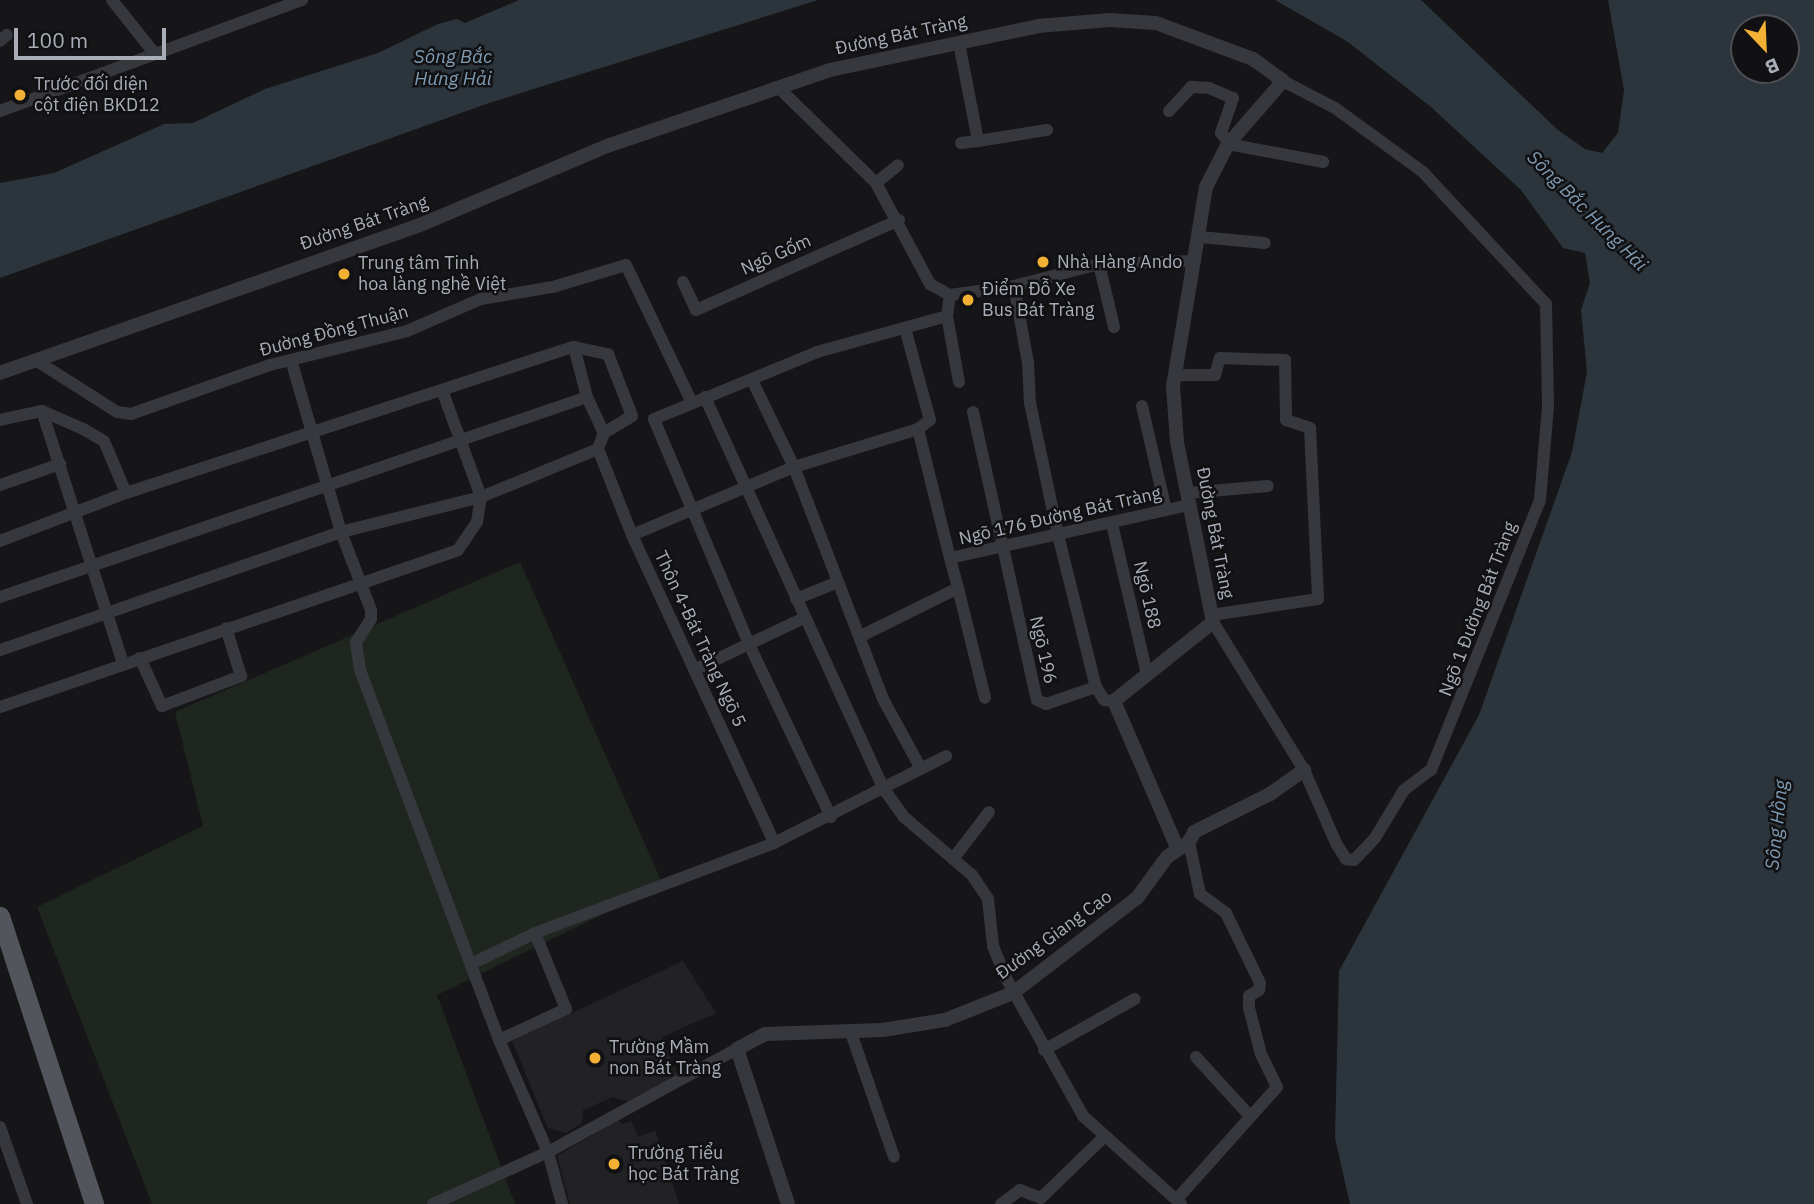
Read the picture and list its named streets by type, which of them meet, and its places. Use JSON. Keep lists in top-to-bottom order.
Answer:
{
  "streets": {
    "street": [
      "Đường Bát Tràng",
      "Ngõ Gốm",
      "Đường Đồng Thuận",
      "Ngõ 176 Đường Bát Tràng",
      "Ngõ 188",
      "Ngõ 1 Đường Bát Tràng",
      "Thôn 4-Bát Tràng Ngõ 5",
      "Ngõ 196",
      "Đường Giang Cao"
    ]
  },
  "crossings": [
    ["Đường Bát Tràng", "Đường Đồng Thuận"],
    ["Đường Bát Tràng", "Ngõ 176 Đường Bát Tràng"],
    ["Đường Bát Tràng", "Ngõ 188"],
    ["Đường Bát Tràng", "Ngõ 1 Đường Bát Tràng"],
    ["Ngõ 176 Đường Bát Tràng", "Ngõ 188"],
    ["Ngõ 176 Đường Bát Tràng", "Ngõ 196"],
    ["Ngõ 1 Đường Bát Tràng", "Đường Giang Cao"]
  ],
  "water": ["Sông Bắc Hưng Hải", "Sông Hồng"],
  "places": [
    "Trước đối diện cột điện BKD12",
    "Nhà Hàng Ando",
    "Trung tâm Tinh hoa làng nghề Việt",
    "Điểm Đỗ Xe Bus Bát Tràng",
    "Trường Mầm non Bát Tràng",
    "Trường Tiểu học Bát Tràng"
  ],
  "scale_bar": "100 m",
  "north": "bottom right"
}
